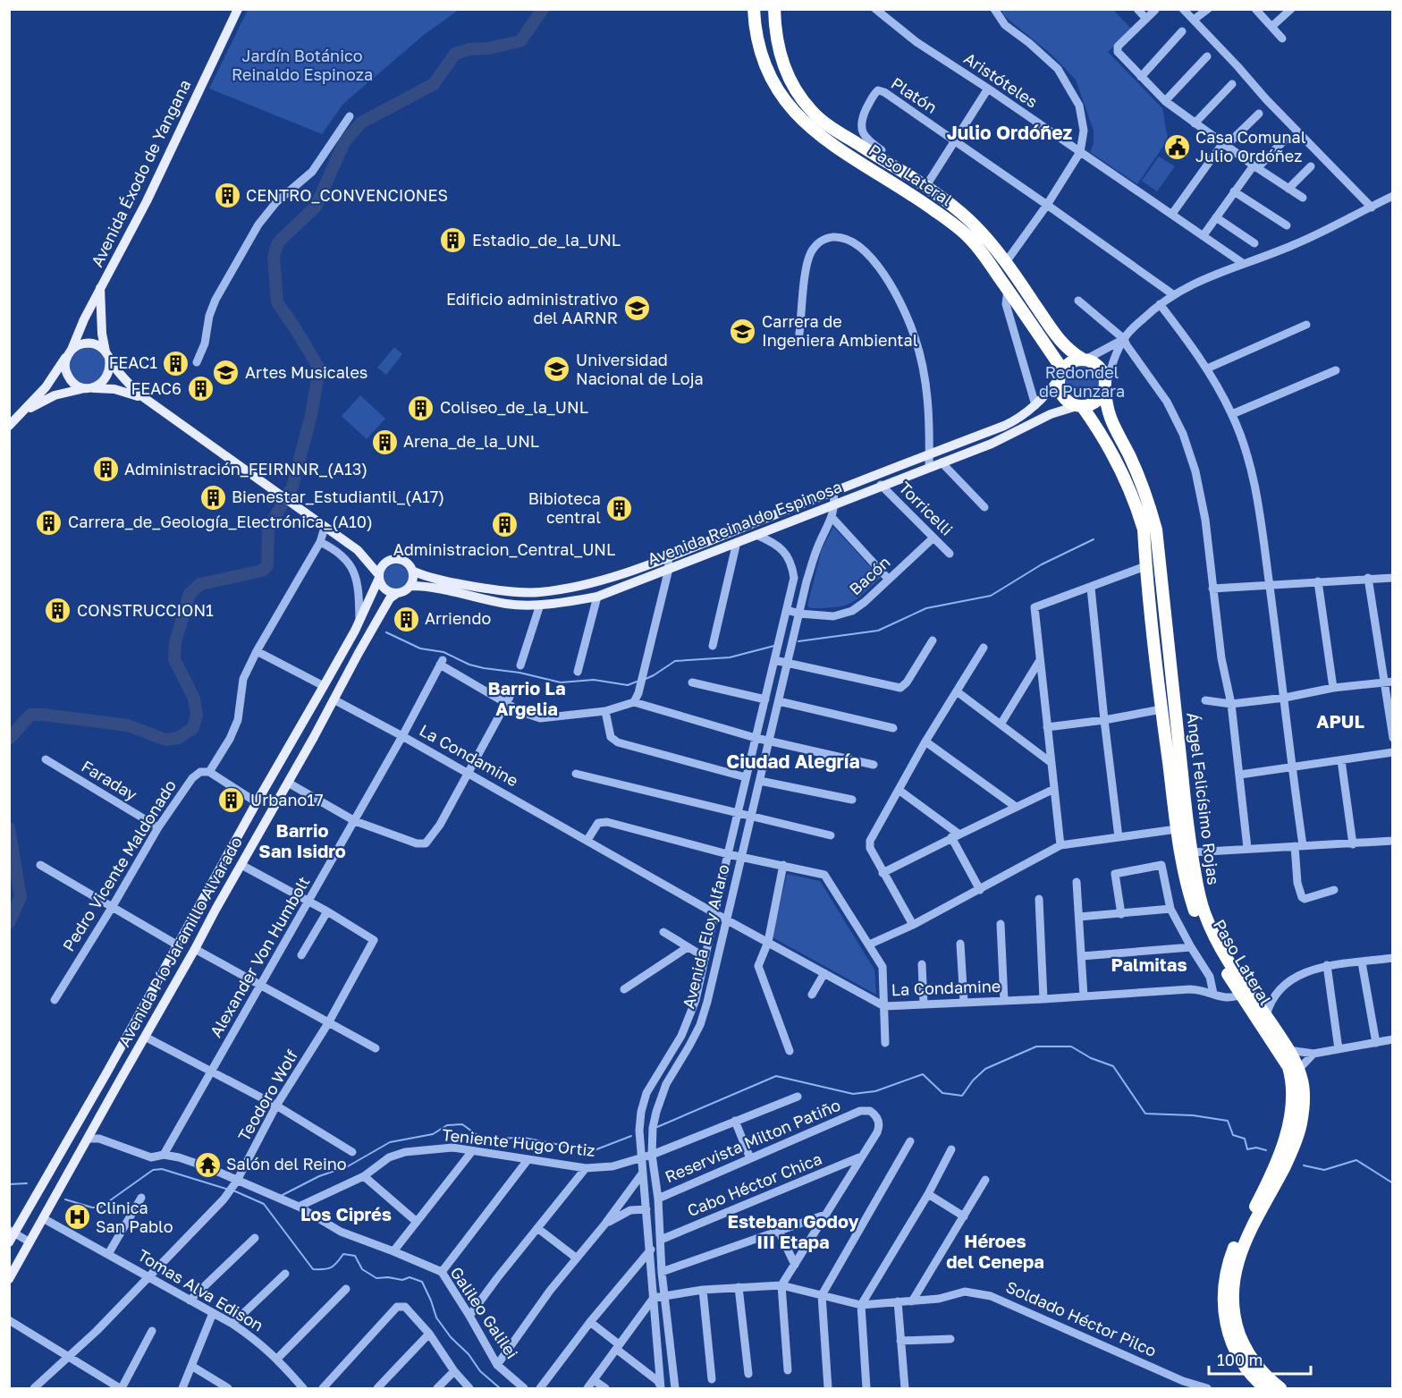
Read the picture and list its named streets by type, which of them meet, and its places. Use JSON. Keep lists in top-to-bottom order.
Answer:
{
  "streets": {
    "highway": ["Paso Lateral", "Ángel Felicísimo Rojas"],
    "main road": ["Avenida Éxodo de Yangana", "Avenida Reinaldo Espinosa", "Avenida Pío Jaramillo Alvarado"],
    "street": [
      "Aristóteles",
      "Platón",
      "Torricelli",
      "Bacón",
      "La Condamine",
      "Faraday",
      "Pedro Vicente Maldonado",
      "Avenida Eloy Alfaro",
      "Alexander Von Humbolt",
      "Teodoro Wolf",
      "Reservista Milton Patiño",
      "Teniente Hugo Ortiz",
      "Cabo Héctor Chica",
      "Tomas Alva Edison",
      "Galileo Galilei",
      "Soldado Héctor Pilco"
    ]
  },
  "crossings": [
    ["Paso Lateral", "Avenida Reinaldo Espinosa"],
    ["Paso Lateral", "La Condamine"],
    ["Paso Lateral", "Ángel Felicísimo Rojas"],
    ["Torricelli", "Avenida Reinaldo Espinosa"],
    ["Torricelli", "Bacón"],
    ["Avenida Reinaldo Espinosa", "Ángel Felicísimo Rojas"],
    ["Avenida Reinaldo Espinosa", "Avenida Eloy Alfaro"],
    ["Avenida Reinaldo Espinosa", "Avenida Pío Jaramillo Alvarado"],
    ["Bacón", "Avenida Eloy Alfaro"],
    ["La Condamine", "Ángel Felicísimo Rojas"],
    ["La Condamine", "Avenida Eloy Alfaro"],
    ["La Condamine", "Avenida Pío Jaramillo Alvarado"],
    ["La Condamine", "Alexander Von Humbolt"],
    ["Faraday", "Pedro Vicente Maldonado"],
    ["Avenida Eloy Alfaro", "Reservista Milton Patiño"],
    ["Avenida Eloy Alfaro", "Teniente Hugo Ortiz"],
    ["Avenida Eloy Alfaro", "Cabo Héctor Chica"],
    ["Avenida Eloy Alfaro", "Soldado Héctor Pilco"],
    ["Avenida Pío Jaramillo Alvarado", "Tomas Alva Edison"],
    ["Avenida Pío Jaramillo Alvarado", "Galileo Galilei"],
    ["Alexander Von Humbolt", "Galileo Galilei"],
    ["Teodoro Wolf", "Tomas Alva Edison"],
    ["Teodoro Wolf", "Galileo Galilei"],
    ["Reservista Milton Patiño", "Cabo Héctor Chica"],
    ["Reservista Milton Patiño", "Galileo Galilei"],
    ["Teniente Hugo Ortiz", "Galileo Galilei"]
  ],
  "districts": [
    "Julio Ordóñez",
    "Barrio La Argelia",
    "APUL",
    "Ciudad Alegría",
    "Barrio San Isidro",
    "Palmitas",
    "Los Ciprés",
    "Esteban Godoy III Etapa",
    "Héroes del Cenepa"
  ],
  "parks": ["Jardín Botánico Reinaldo Espinoza", "Redondel de Punzara"],
  "places": {
    "public building": ["Casa Comunal Julio Ordóñez"],
    "building": [
      "CENTRO_CONVENCIONES",
      "Estadio_de_la_UNL",
      "FEAC1",
      "FEAC6",
      "Coliseo_de_la_UNL",
      "Arena_de_la_UNL",
      "Administración_FEIRNNR_(A13)",
      "Bienestar_Estudiantil_(A17)",
      "Bibioteca central",
      "Carrera_de_Geología_Electrónica_(A10)",
      "Administracion_Central_UNL",
      "CONSTRUCCION1",
      "Arriendo",
      "Urbano17"
    ],
    "school or university": [
      "Edificio administrativo del AARNR",
      "Carrera de Ingeniera Ambiental",
      "Universidad Nacional de Loja",
      "Artes Musicales"
    ],
    "temple": ["Salón del Reino"],
    "hospital": ["Clinica San Pablo"]
  },
  "scale_bar": "100 m"
}
